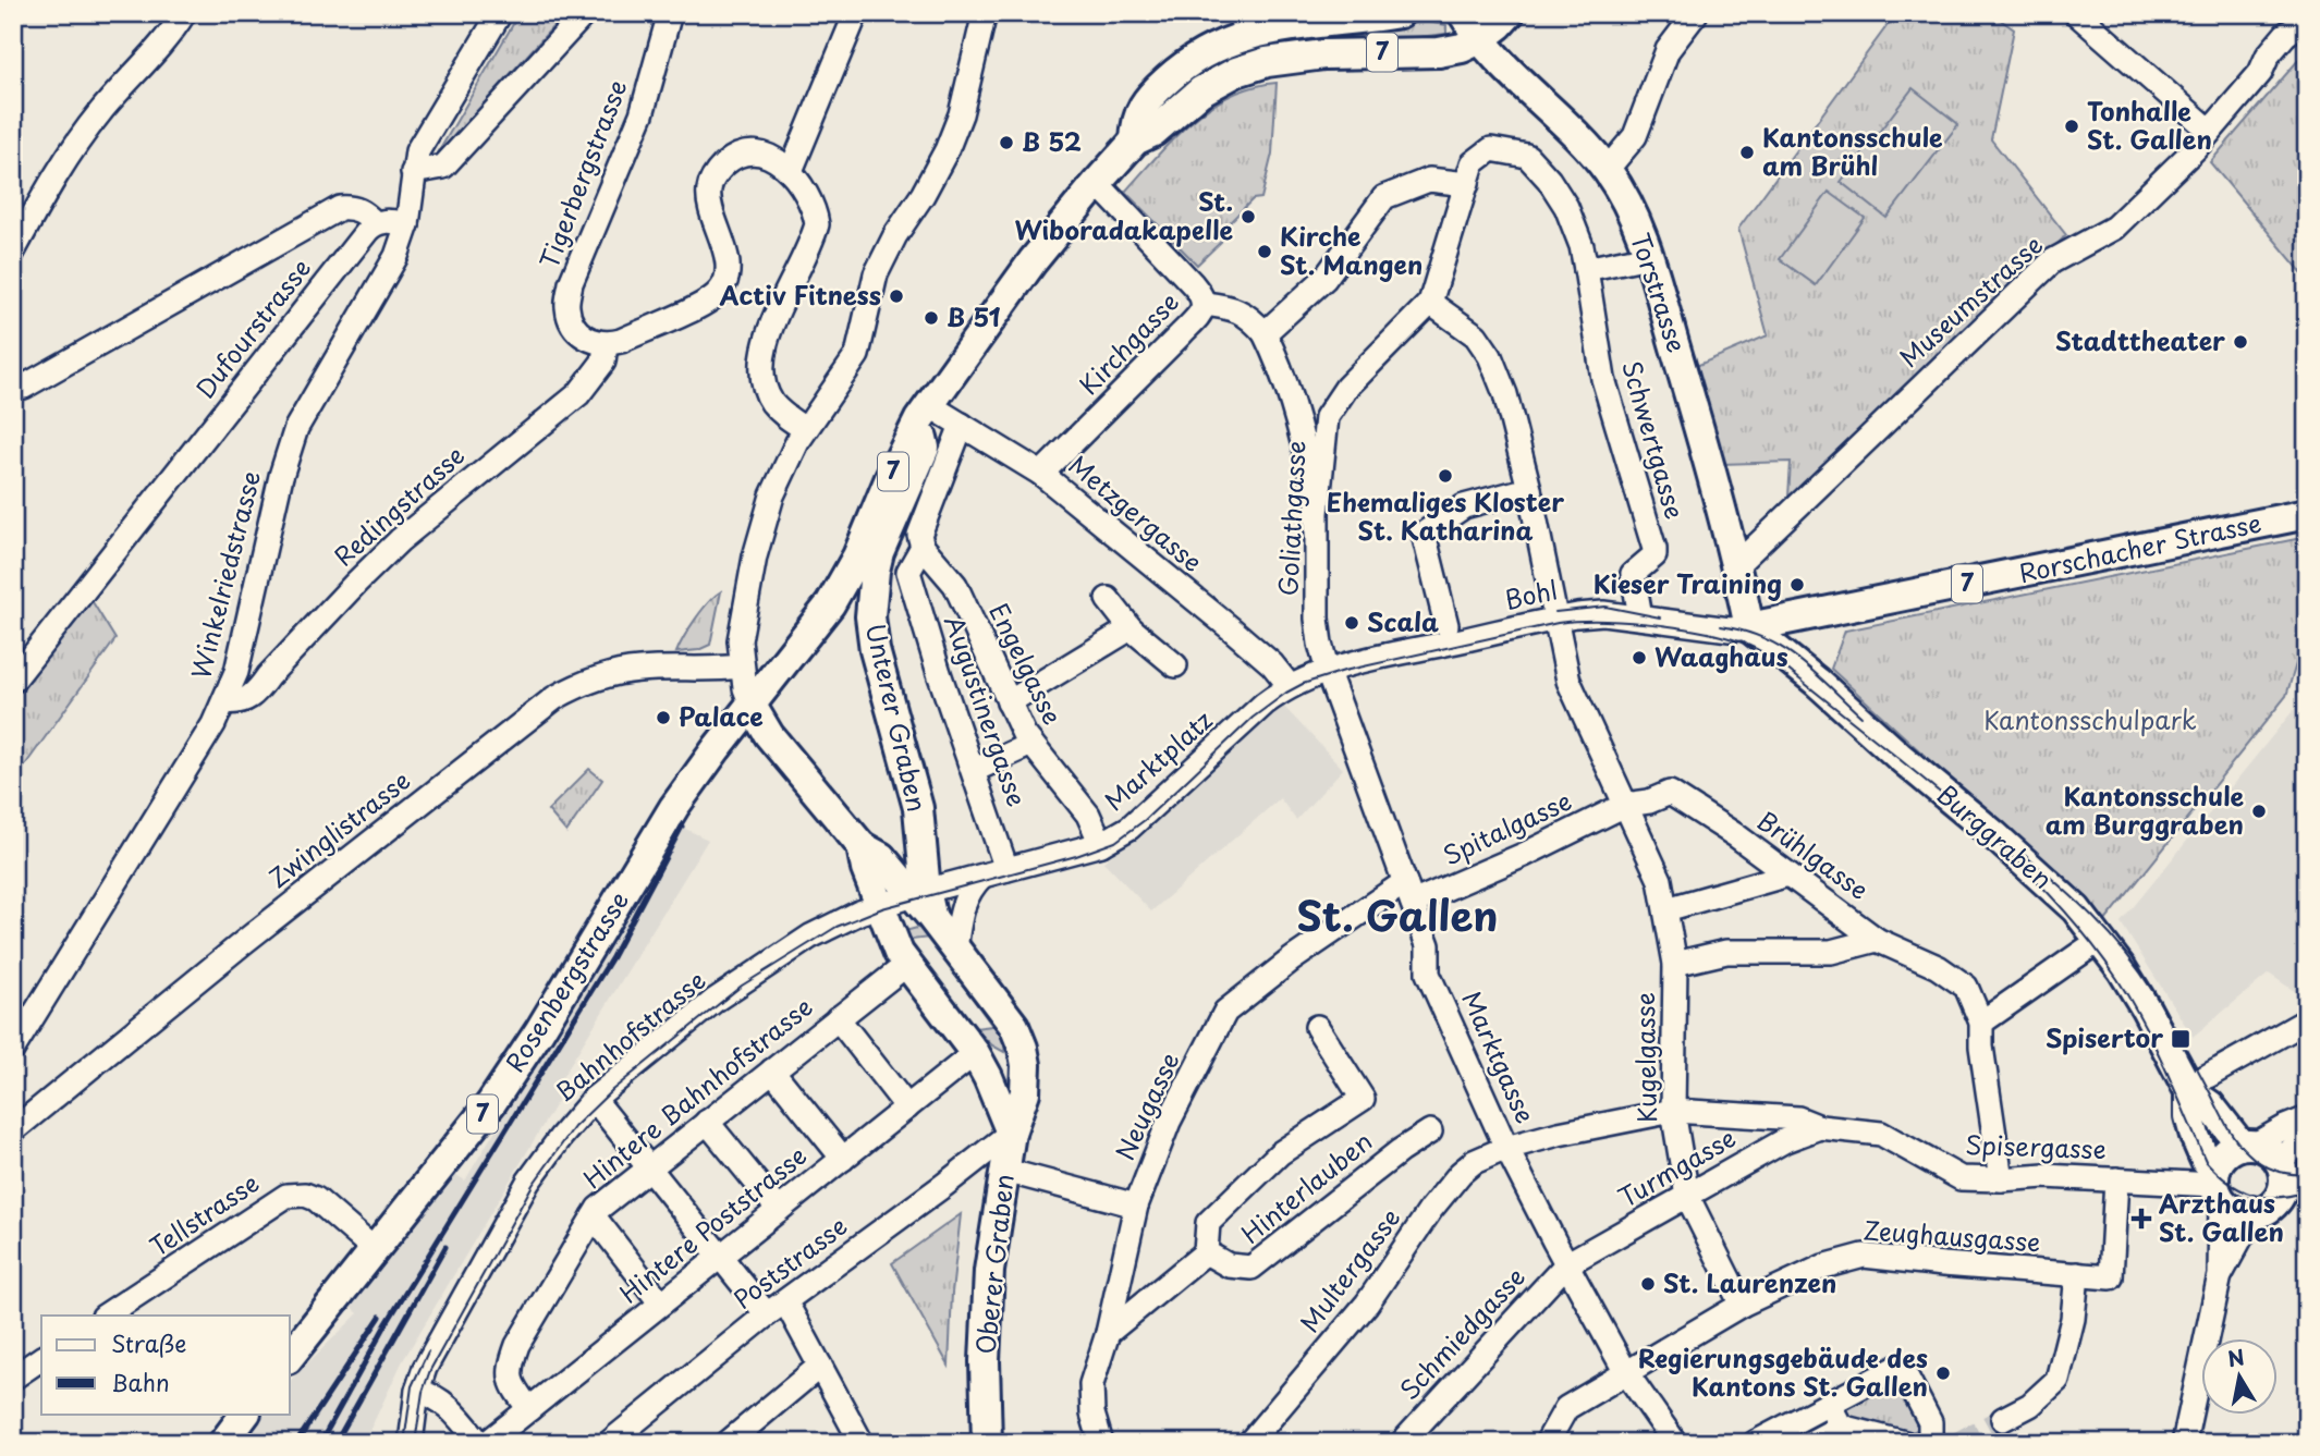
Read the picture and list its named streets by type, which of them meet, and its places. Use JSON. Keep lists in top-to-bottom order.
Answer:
{
  "streets": {
    "main road": [
      "7",
      "Torstrasse",
      "Rorschacher Strasse",
      "Unterer Graben",
      "Burggraben",
      "Rosenbergstrasse",
      "Oberer Graben"
    ],
    "street": [
      "Tigerbergstrasse",
      "Museumstrasse",
      "Dufourstrasse",
      "Kirchgasse",
      "Schwertgasse",
      "Redingstrasse",
      "Metzgergasse",
      "Goliathgasse",
      "Winkelriedstrasse",
      "Bohl",
      "Engelgasse",
      "Augustinergasse",
      "Marktplatz",
      "Spitalgasse",
      "Zwinglistrasse",
      "Brühlgasse",
      "Bahnhofstrasse",
      "Marktgasse",
      "Kugelgasse",
      "Hintere Bahnhofstrasse",
      "Neugasse",
      "Spisergasse",
      "Turmgasse",
      "Hinterlauben",
      "Tellstrasse",
      "Hintere Poststrasse",
      "Zeughausgasse",
      "Poststrasse",
      "Multergasse",
      "Schmiedgasse"
    ]
  },
  "crossings": [
    ["Tigerbergstrasse", "Redingstrasse"],
    ["Torstrasse", "Museumstrasse"],
    ["Torstrasse", "Rorschacher Strasse"],
    ["Torstrasse", "Bohl"],
    ["Torstrasse", "Unterer Graben"],
    ["Torstrasse", "Burggraben"],
    ["Kirchgasse", "Metzgergasse"],
    ["Kirchgasse", "Unterer Graben"],
    ["Schwertgasse", "Goliathgasse"],
    ["Schwertgasse", "Bohl"],
    ["Redingstrasse", "Winkelriedstrasse"],
    ["Metzgergasse", "Unterer Graben"],
    ["Metzgergasse", "Marktplatz"],
    ["Goliathgasse", "Bohl"],
    ["Goliathgasse", "Marktplatz"],
    ["Goliathgasse", "Marktgasse"],
    ["Rorschacher Strasse", "Bohl"],
    ["Rorschacher Strasse", "Burggraben"],
    ["Bohl", "Marktplatz"],
    ["Bohl", "Burggraben"],
    ["Bohl", "Marktgasse"],
    ["Engelgasse", "Marktplatz"],
    ["Augustinergasse", "Marktplatz"],
    ["Unterer Graben", "Marktplatz"],
    ["Unterer Graben", "Rosenbergstrasse"],
    ["Unterer Graben", "Bahnhofstrasse"],
    ["Unterer Graben", "Oberer Graben"],
    ["Marktplatz", "Bahnhofstrasse"],
    ["Marktplatz", "Marktgasse"],
    ["Marktplatz", "Oberer Graben"],
    ["Spitalgasse", "Brühlgasse"],
    ["Spitalgasse", "Marktgasse"],
    ["Spitalgasse", "Kugelgasse"],
    ["Spitalgasse", "Neugasse"],
    ["Burggraben", "Spisergasse"],
    ["Brühlgasse", "Kugelgasse"],
    ["Brühlgasse", "Spisergasse"],
    ["Rosenbergstrasse", "Tellstrasse"],
    ["Bahnhofstrasse", "Oberer Graben"],
    ["Marktgasse", "Neugasse"],
    ["Marktgasse", "Spisergasse"],
    ["Marktgasse", "Turmgasse"],
    ["Marktgasse", "Zeughausgasse"],
    ["Marktgasse", "Multergasse"],
    ["Marktgasse", "Schmiedgasse"],
    ["Kugelgasse", "Spisergasse"],
    ["Kugelgasse", "Turmgasse"],
    ["Kugelgasse", "Zeughausgasse"],
    ["Hintere Bahnhofstrasse", "Hintere Poststrasse"],
    ["Spisergasse", "Turmgasse"],
    ["Spisergasse", "Zeughausgasse"],
    ["Spisergasse", "Multergasse"],
    ["Turmgasse", "Schmiedgasse"],
    ["Poststrasse", "Oberer Graben"]
  ],
  "districts": ["St. Gallen"],
  "parks": ["Kantonsschulpark"],
  "places": {
    "other": [
      "Tonhalle St. Gallen",
      "B 52",
      "Kantonsschule am Brühl",
      "St. Wiboradakapelle",
      "Kirche St. Mangen",
      "Activ Fitness",
      "B 51",
      "Stadttheater",
      "Ehemaliges Kloster St. Katharina",
      "Kieser Training",
      "Scala",
      "Waaghaus",
      "Palace",
      "Kantonsschule am Burggraben",
      "St. Laurenzen",
      "Regierungsgebäude des Kantons St. Gallen"
    ],
    "transit": ["Spisertor"],
    "health": ["Arzthaus St. Gallen"]
  },
  "legend": ["Straße", "Bahn"],
  "north": "top"
}
